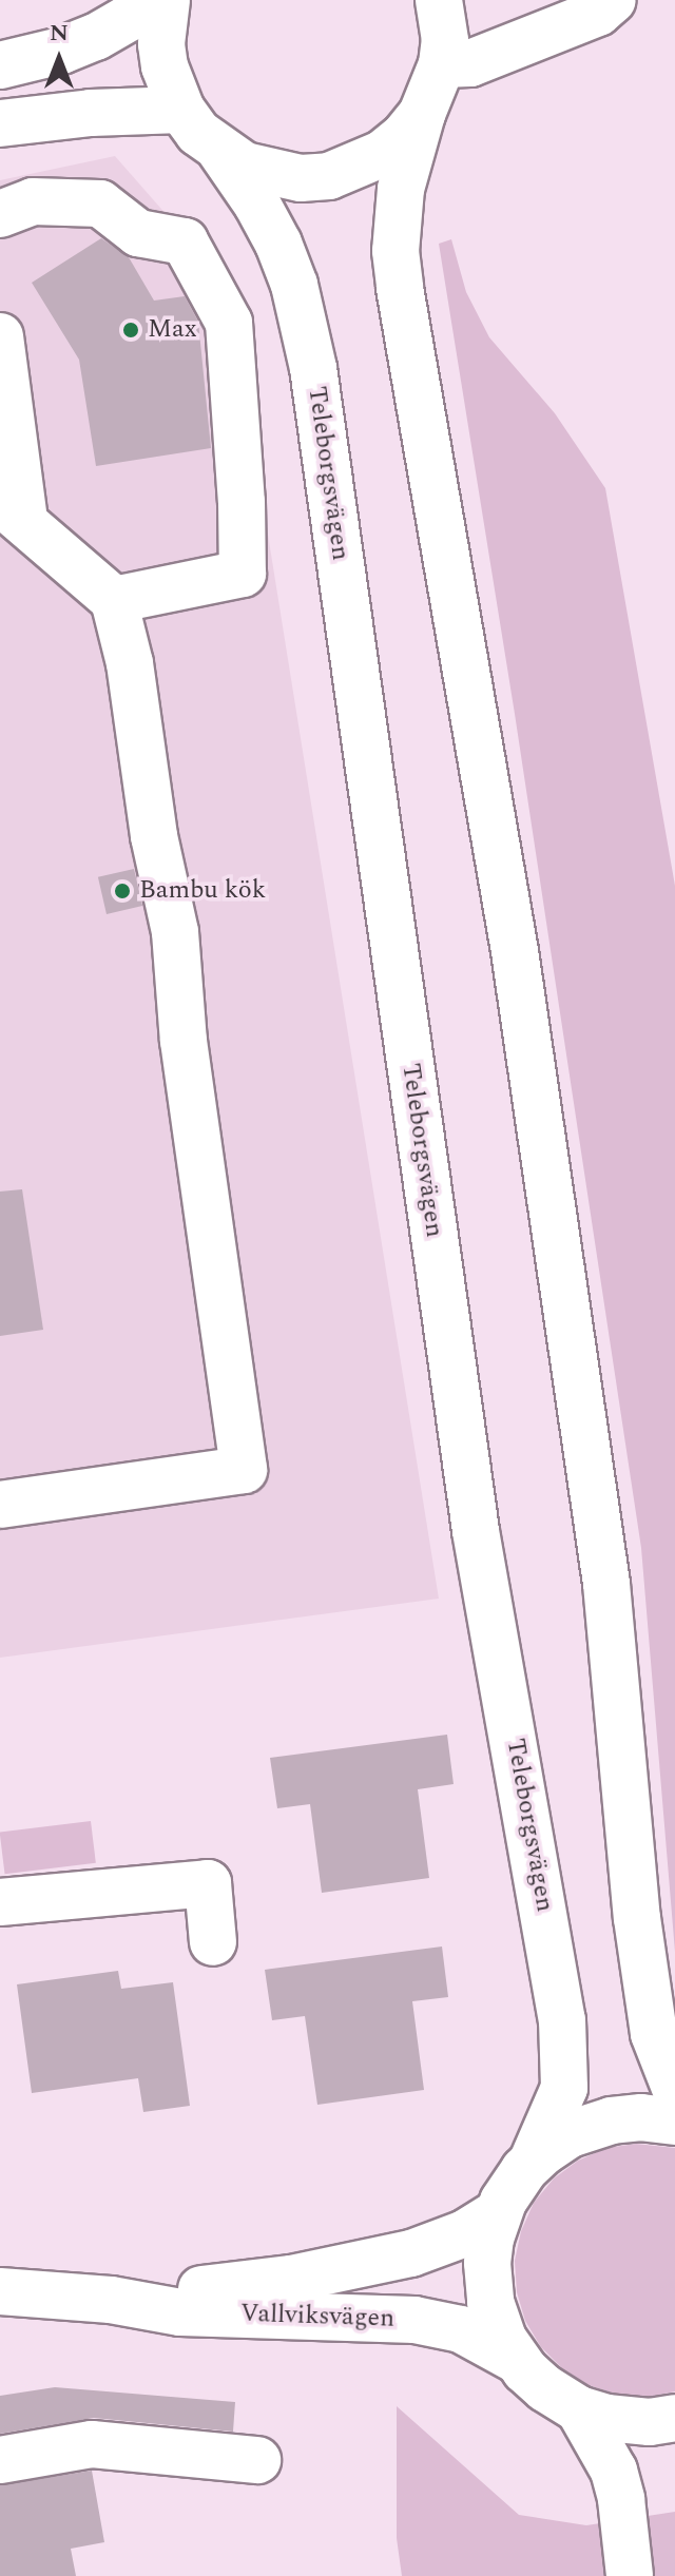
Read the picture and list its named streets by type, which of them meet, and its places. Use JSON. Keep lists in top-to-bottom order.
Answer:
{
  "streets": {
    "main road": ["Teleborgsvägen", "Vallviksvägen"]
  },
  "places": ["Max", "Bambu kök"],
  "north": "top"
}
